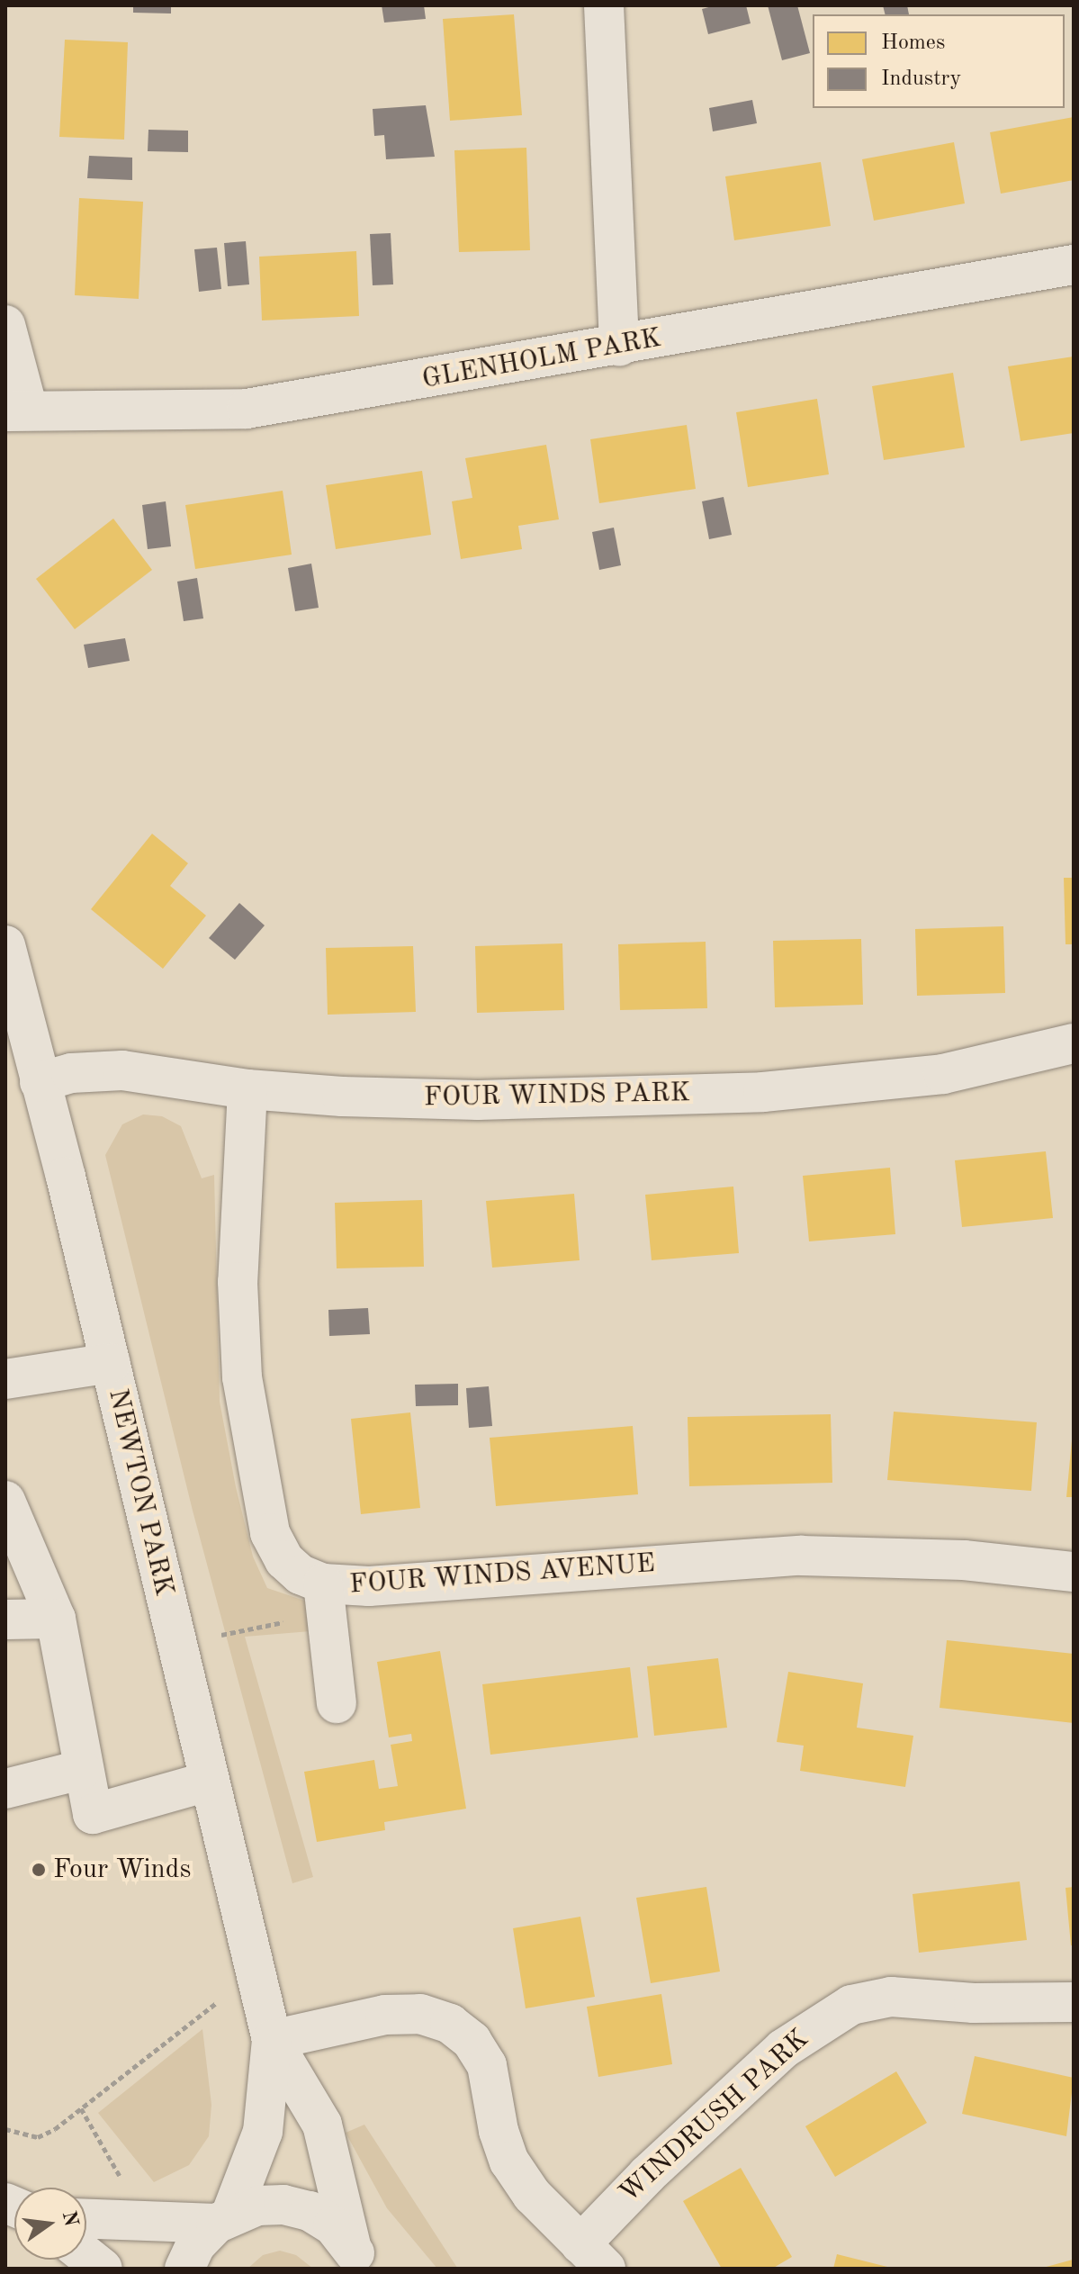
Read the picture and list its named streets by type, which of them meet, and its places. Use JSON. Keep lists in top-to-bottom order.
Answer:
{
  "streets": {
    "street": [
      "GLENHOLM PARK",
      "FOUR WINDS PARK",
      "NEWTON PARK",
      "FOUR WINDS AVENUE",
      "WINDRUSH PARK"
    ]
  },
  "crossings": [
    ["FOUR WINDS PARK", "NEWTON PARK"],
    ["FOUR WINDS PARK", "FOUR WINDS AVENUE"]
  ],
  "places": ["Four Winds"],
  "legend": ["Homes", "Industry"],
  "north": "right"
}
